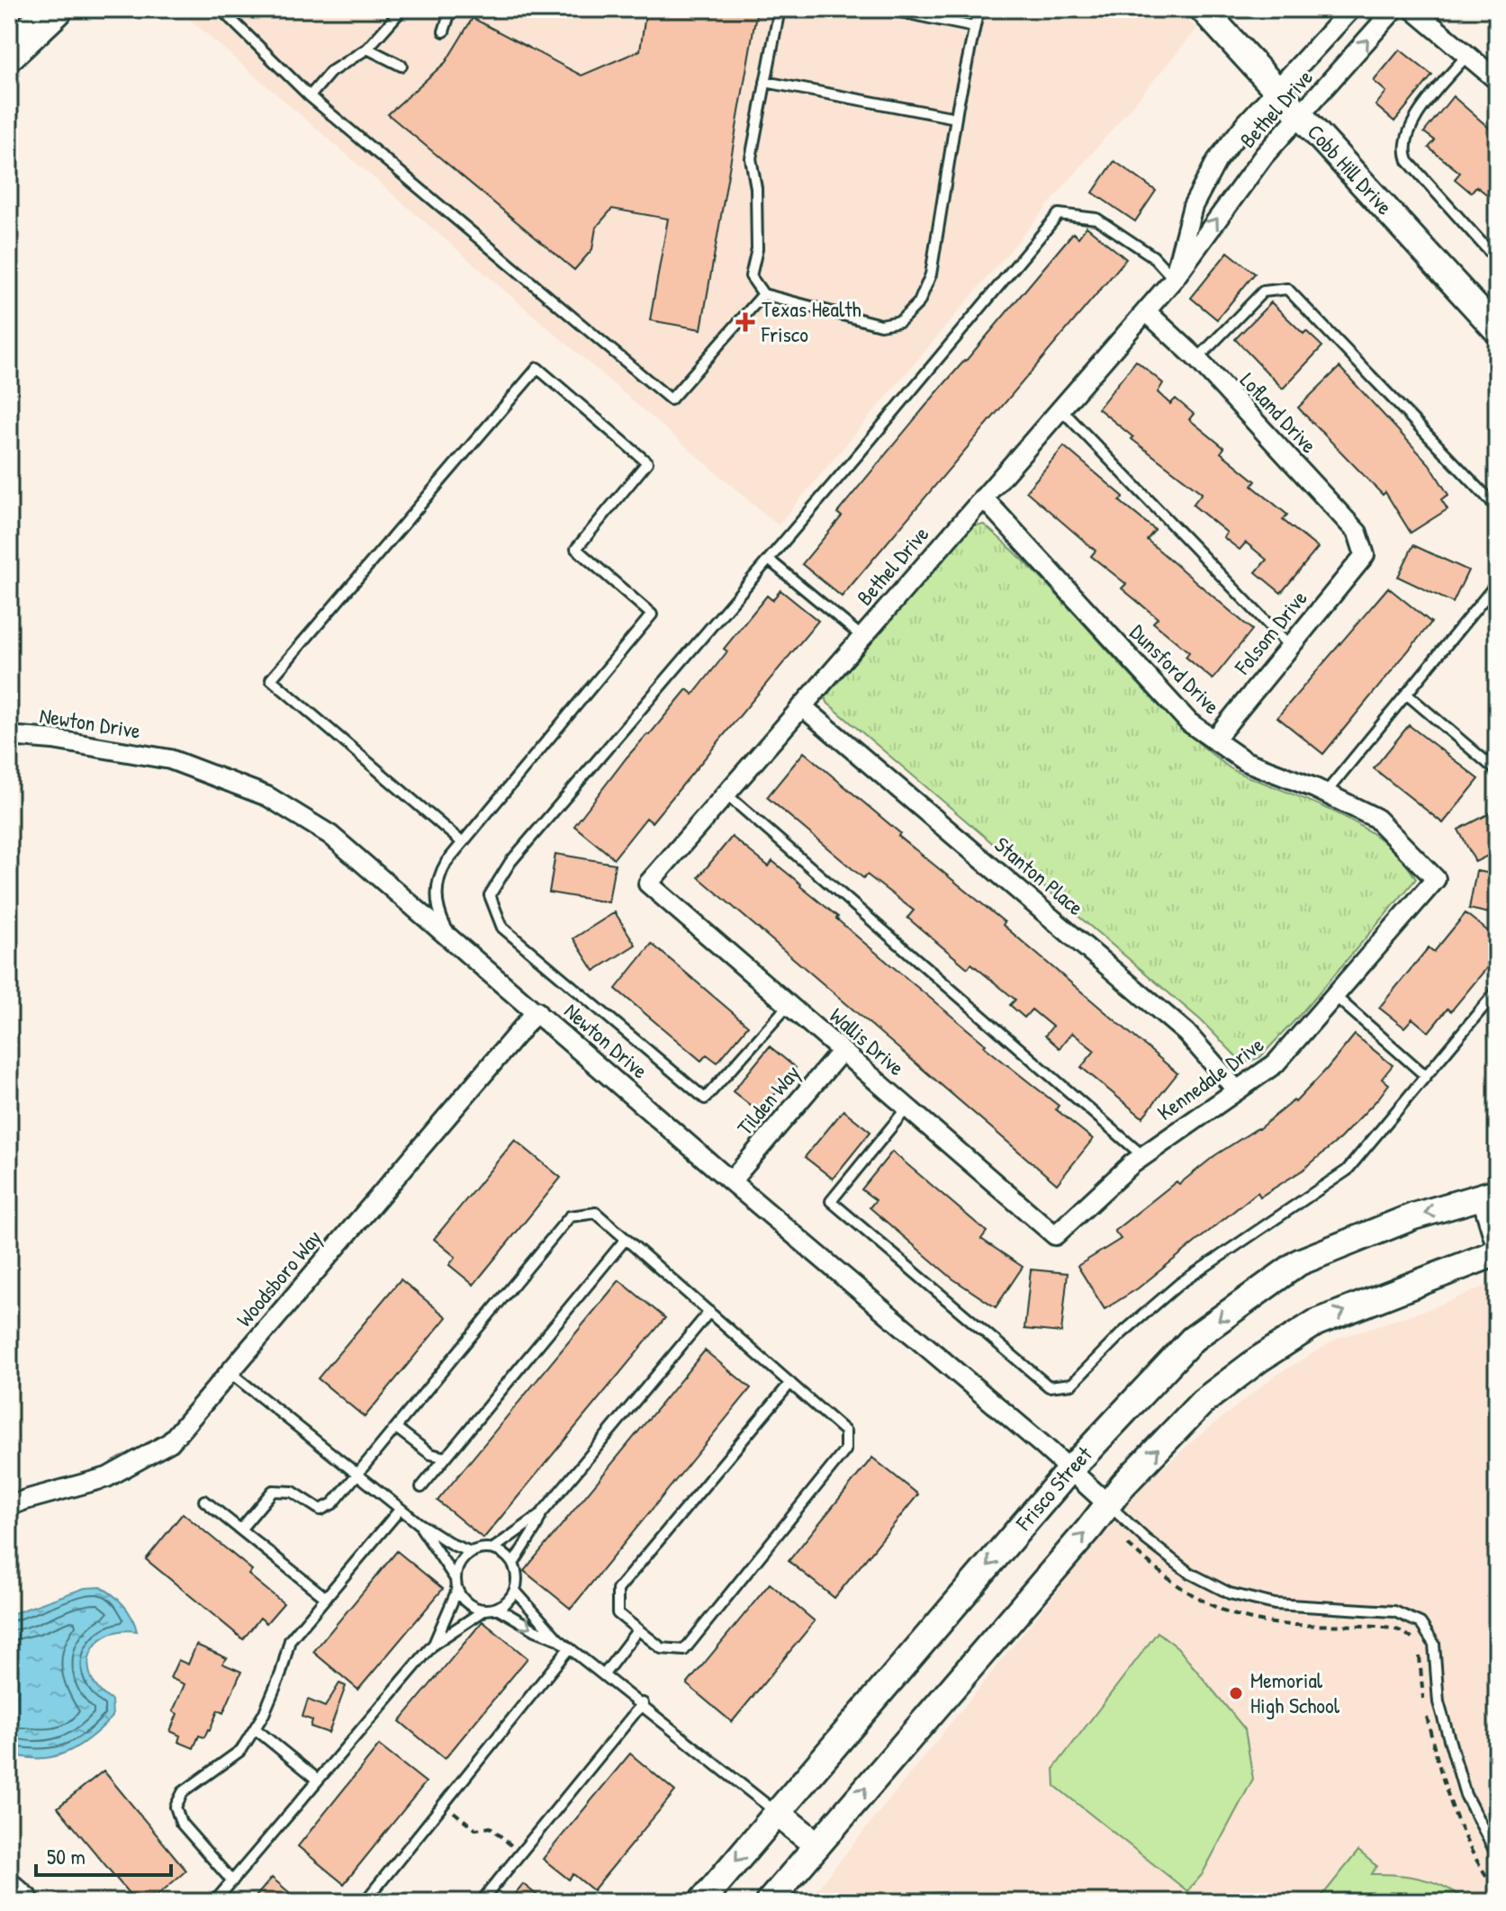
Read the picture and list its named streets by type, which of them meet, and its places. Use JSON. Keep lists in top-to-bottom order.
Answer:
{
  "streets": {
    "street": [
      "Bethel Drive",
      "Cobb Hill Drive",
      "Lofland Drive",
      "Folsom Drive",
      "Dunsford Drive",
      "Newton Drive",
      "Stanton Place",
      "Wallis Drive",
      "Kennedale Drive",
      "Tilden Way",
      "Woodsboro Way",
      "Frisco Street"
    ]
  },
  "crossings": [
    ["Bethel Drive", "Cobb Hill Drive"],
    ["Bethel Drive", "Lofland Drive"],
    ["Bethel Drive", "Dunsford Drive"],
    ["Bethel Drive", "Stanton Place"],
    ["Bethel Drive", "Wallis Drive"],
    ["Lofland Drive", "Folsom Drive"],
    ["Folsom Drive", "Dunsford Drive"],
    ["Dunsford Drive", "Kennedale Drive"],
    ["Newton Drive", "Tilden Way"],
    ["Newton Drive", "Woodsboro Way"],
    ["Newton Drive", "Frisco Street"],
    ["Stanton Place", "Kennedale Drive"],
    ["Wallis Drive", "Kennedale Drive"],
    ["Wallis Drive", "Tilden Way"]
  ],
  "places": {
    "health": ["Texas Health Frisco"],
    "other": ["Memorial High School"]
  },
  "scale_bar": "50 m"
}
